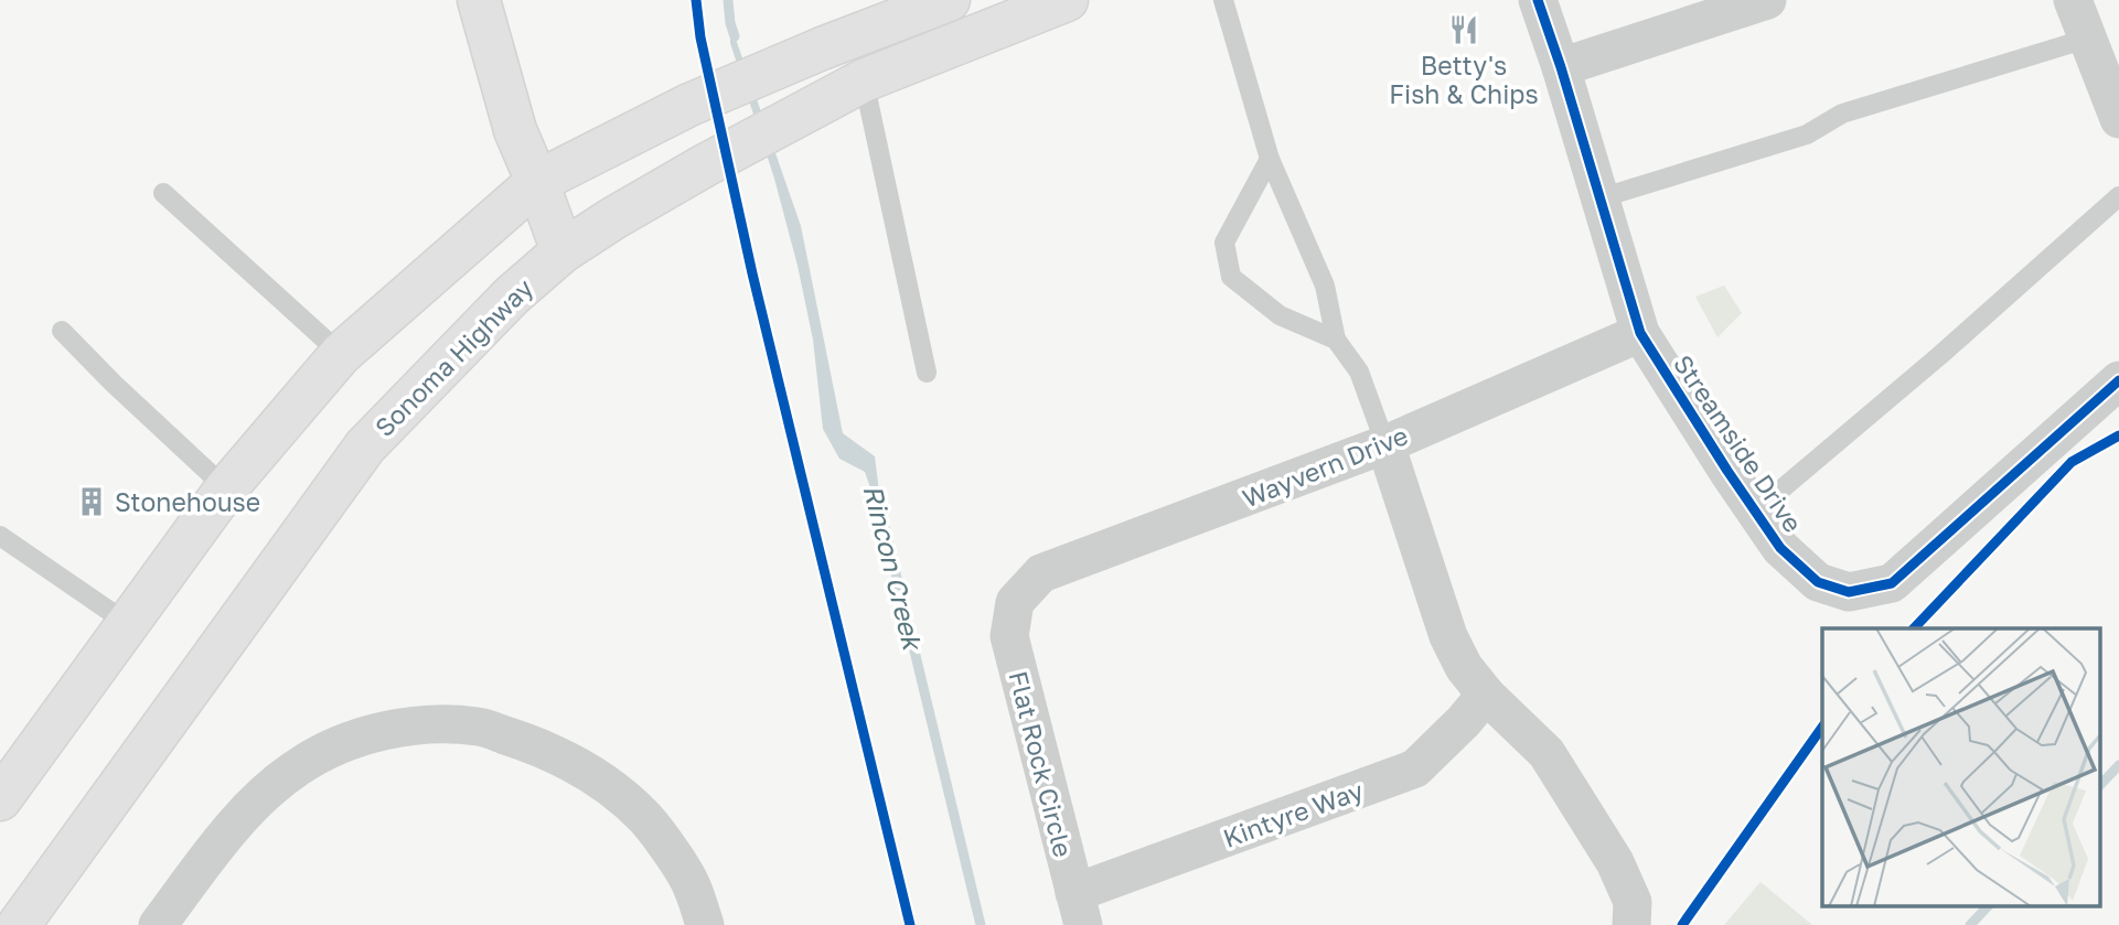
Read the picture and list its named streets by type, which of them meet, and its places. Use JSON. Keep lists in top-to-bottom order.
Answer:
{
  "streets": {
    "main road": ["Sonoma Highway"],
    "street": [
      "Streamside Drive",
      "Wayvern Drive",
      "Flat Rock Circle",
      "Kintyre Way"
    ]
  },
  "crossings": [
    ["Streamside Drive", "Wayvern Drive"],
    ["Wayvern Drive", "Flat Rock Circle"],
    ["Flat Rock Circle", "Kintyre Way"]
  ],
  "water": ["Rincon Creek"],
  "places": {
    "restaurant": ["Betty's Fish & Chips"],
    "building": ["Stonehouse"]
  }
}
